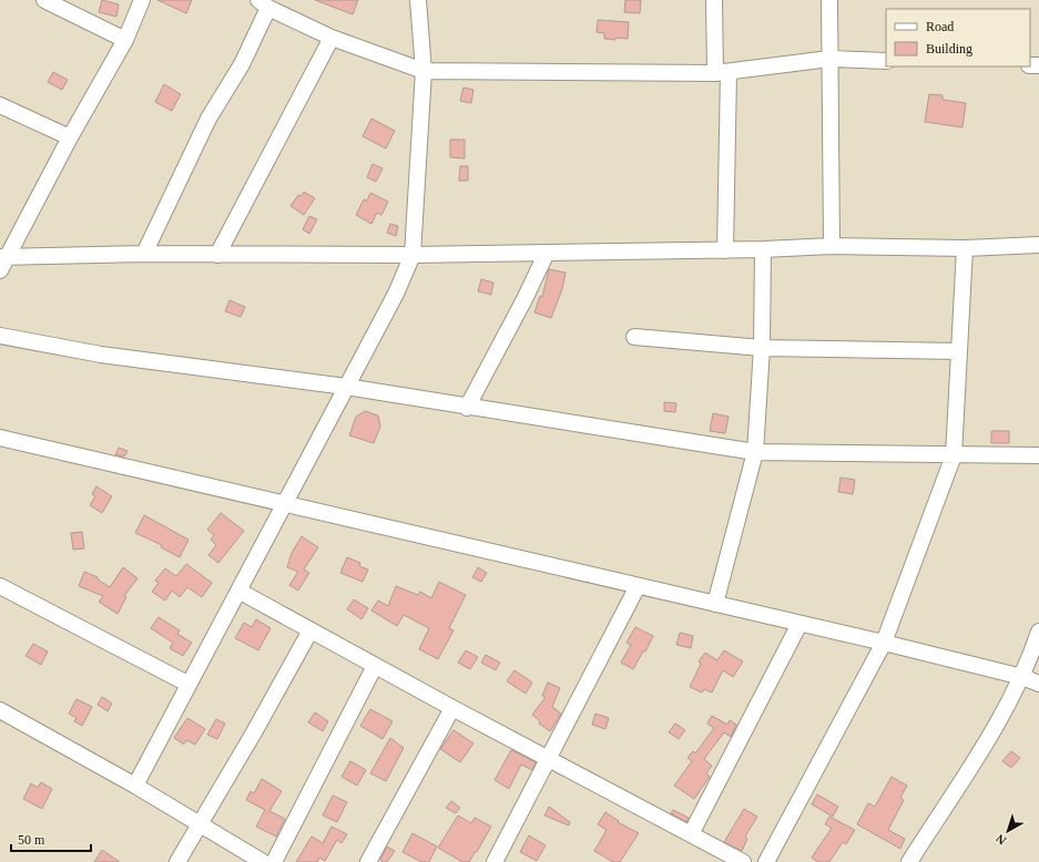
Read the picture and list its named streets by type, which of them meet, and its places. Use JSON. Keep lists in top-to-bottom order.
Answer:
{
  "legend": ["Road", "Building"],
  "scale_bar": "50 m",
  "north": "bottom left"
}
